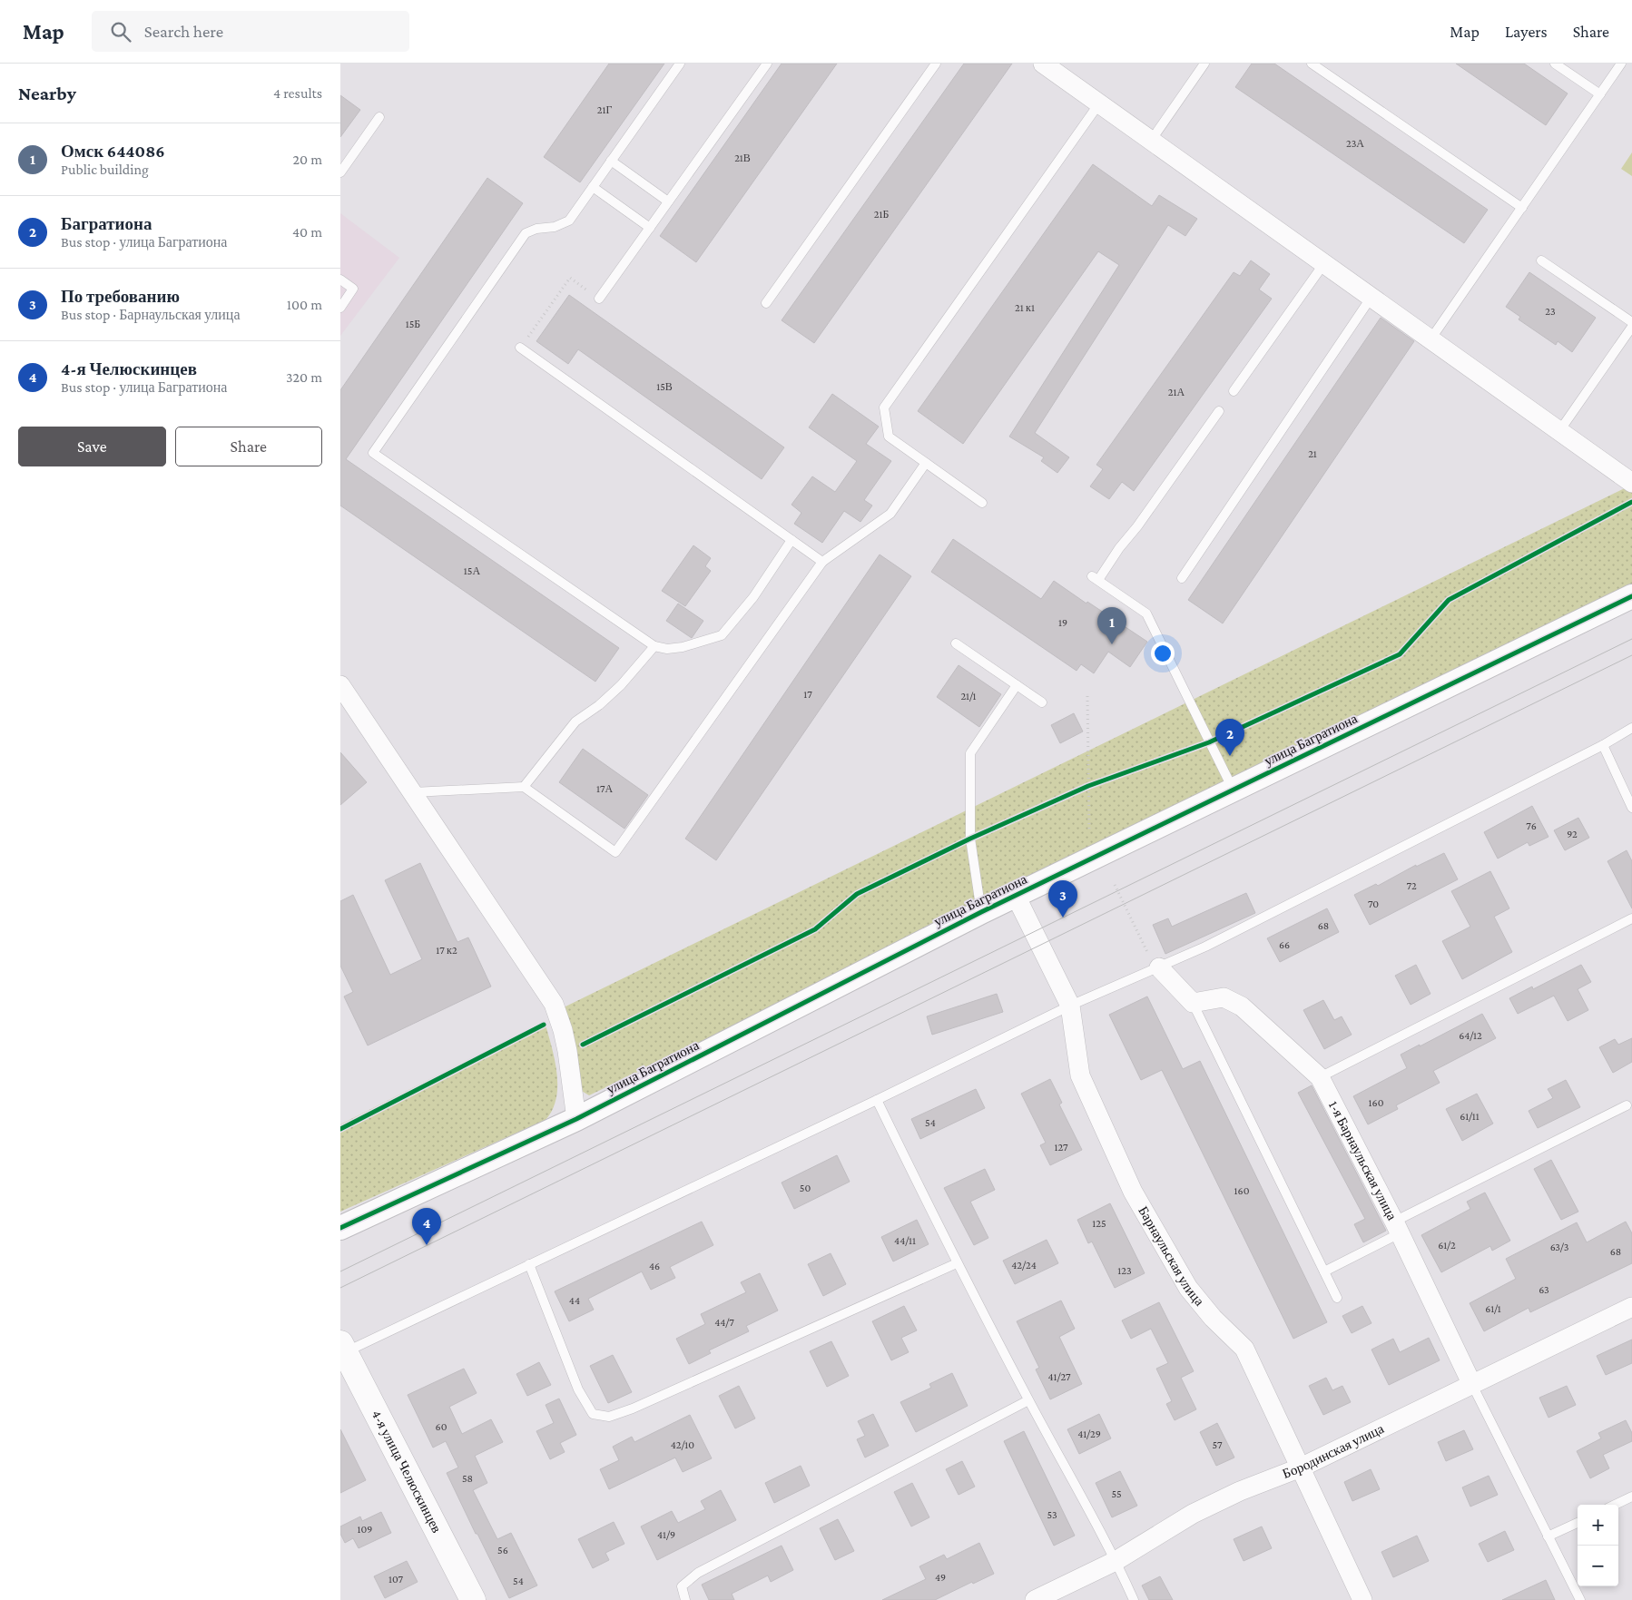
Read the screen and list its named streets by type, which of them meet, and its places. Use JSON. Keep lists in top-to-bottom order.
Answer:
{
  "streets": {
    "main road": ["4-я улица Челюскинцев"],
    "street": [
      "улица Багратиона",
      "1-я Барнаульская улица",
      "Барнаульская улица",
      "Бородинская улица"
    ]
  },
  "crossings": [
    ["улица Багратиона", "Барнаульская улица"],
    ["1-я Барнаульская улица", "Бородинская улица"],
    ["Барнаульская улица", "Бородинская улица"]
  ],
  "house_numbers": [
    "21Г",
    "23А",
    "21В",
    "21Б",
    "21 к1",
    "23",
    "15Б",
    "15В",
    "21А",
    "21",
    "15А",
    "19",
    "17",
    "21/1",
    "17А",
    "76",
    "92",
    "72",
    "70",
    "68",
    "66",
    "17 к2",
    "64/12",
    "160",
    "61/11",
    "54",
    "127",
    "50",
    "160",
    "125",
    "44/11",
    "61/2",
    "63/3",
    "68",
    "42/24",
    "46",
    "123",
    "63",
    "44",
    "61/1",
    "44/7",
    "41/27",
    "60",
    "41/29",
    "42/10",
    "57",
    "58",
    "55",
    "53",
    "109",
    "41/9",
    "56",
    "49",
    "107",
    "54"
  ],
  "page": {
    "header": "Map",
    "search": "Search here",
    "nav": ["Map", "Layers", "Share"],
    "heading": ["Nearby", "4 results"],
    "list": [
      {
        "mark": "1",
        "name": "Омск 644086",
        "note": "Public building",
        "value": "20 m"
      },
      {
        "mark": "2",
        "name": "Багратиона",
        "note": "Bus stop · улица Багратиона",
        "value": "40 m"
      },
      {
        "mark": "3",
        "name": "По требованию",
        "note": "Bus stop · Барнаульская улица",
        "value": "100 m"
      },
      {
        "mark": "4",
        "name": "4-я Челюскинцев",
        "note": "Bus stop · улица Багратиона",
        "value": "320 m"
      }
    ],
    "buttons": ["Save", "Share"],
    "pins": [
      "1",
      "2",
      "3",
      "4"
    ],
    "map_buttons": ["+", "−"]
  }
}
